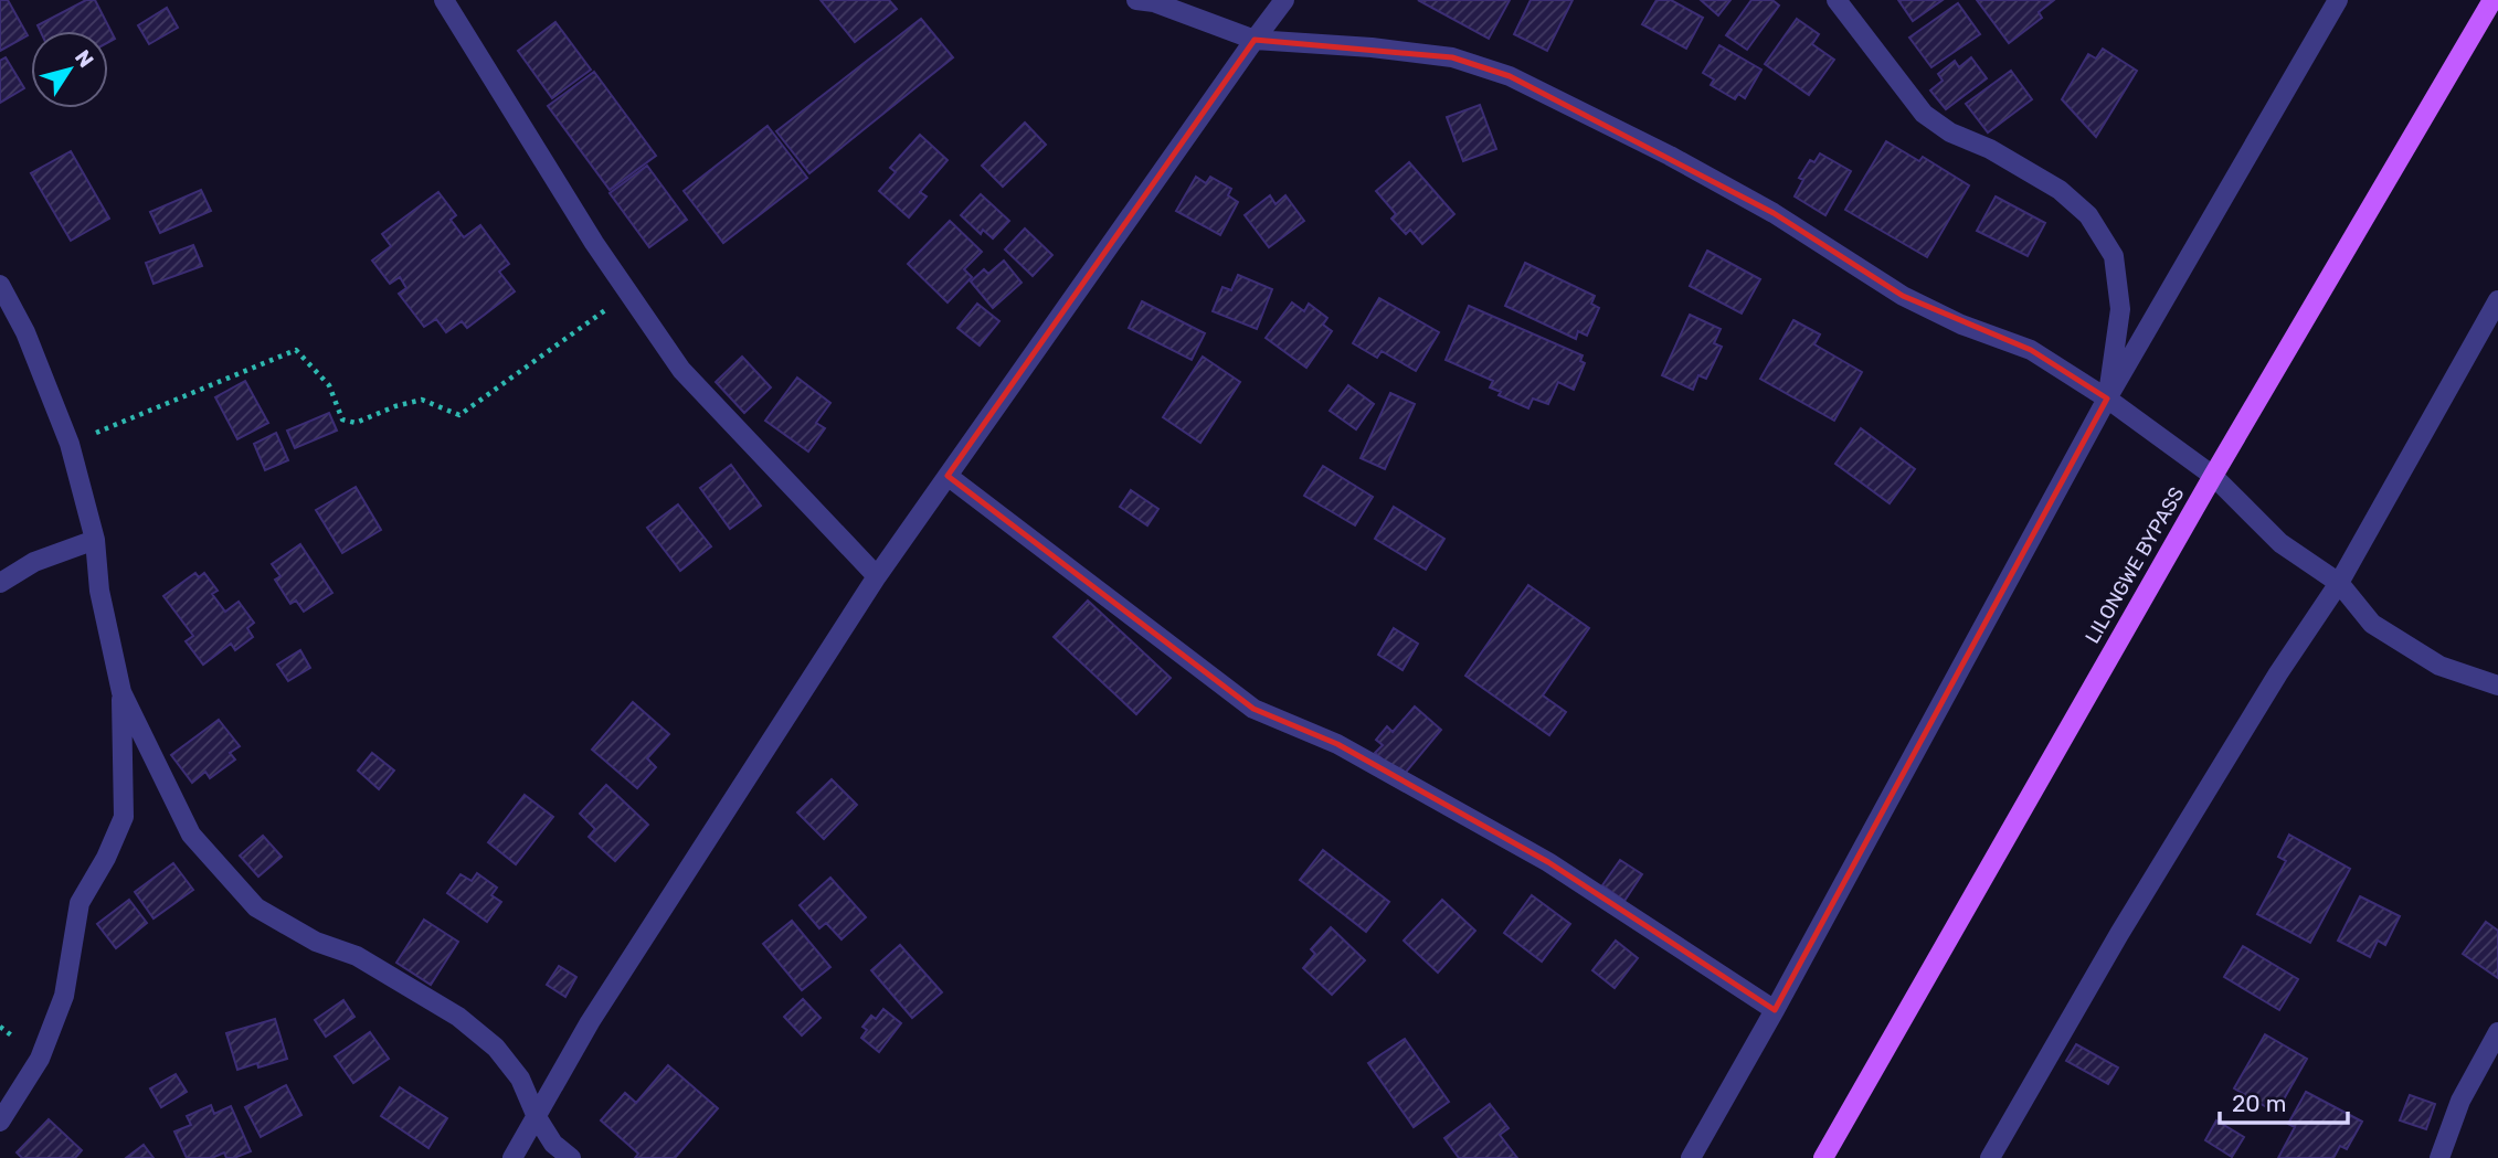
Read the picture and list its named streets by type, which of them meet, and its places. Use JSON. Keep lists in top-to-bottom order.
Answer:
{
  "streets": {
    "main road": ["LILONGWE BYPASS"]
  },
  "scale_bar": "20 m",
  "north": "top right"
}
